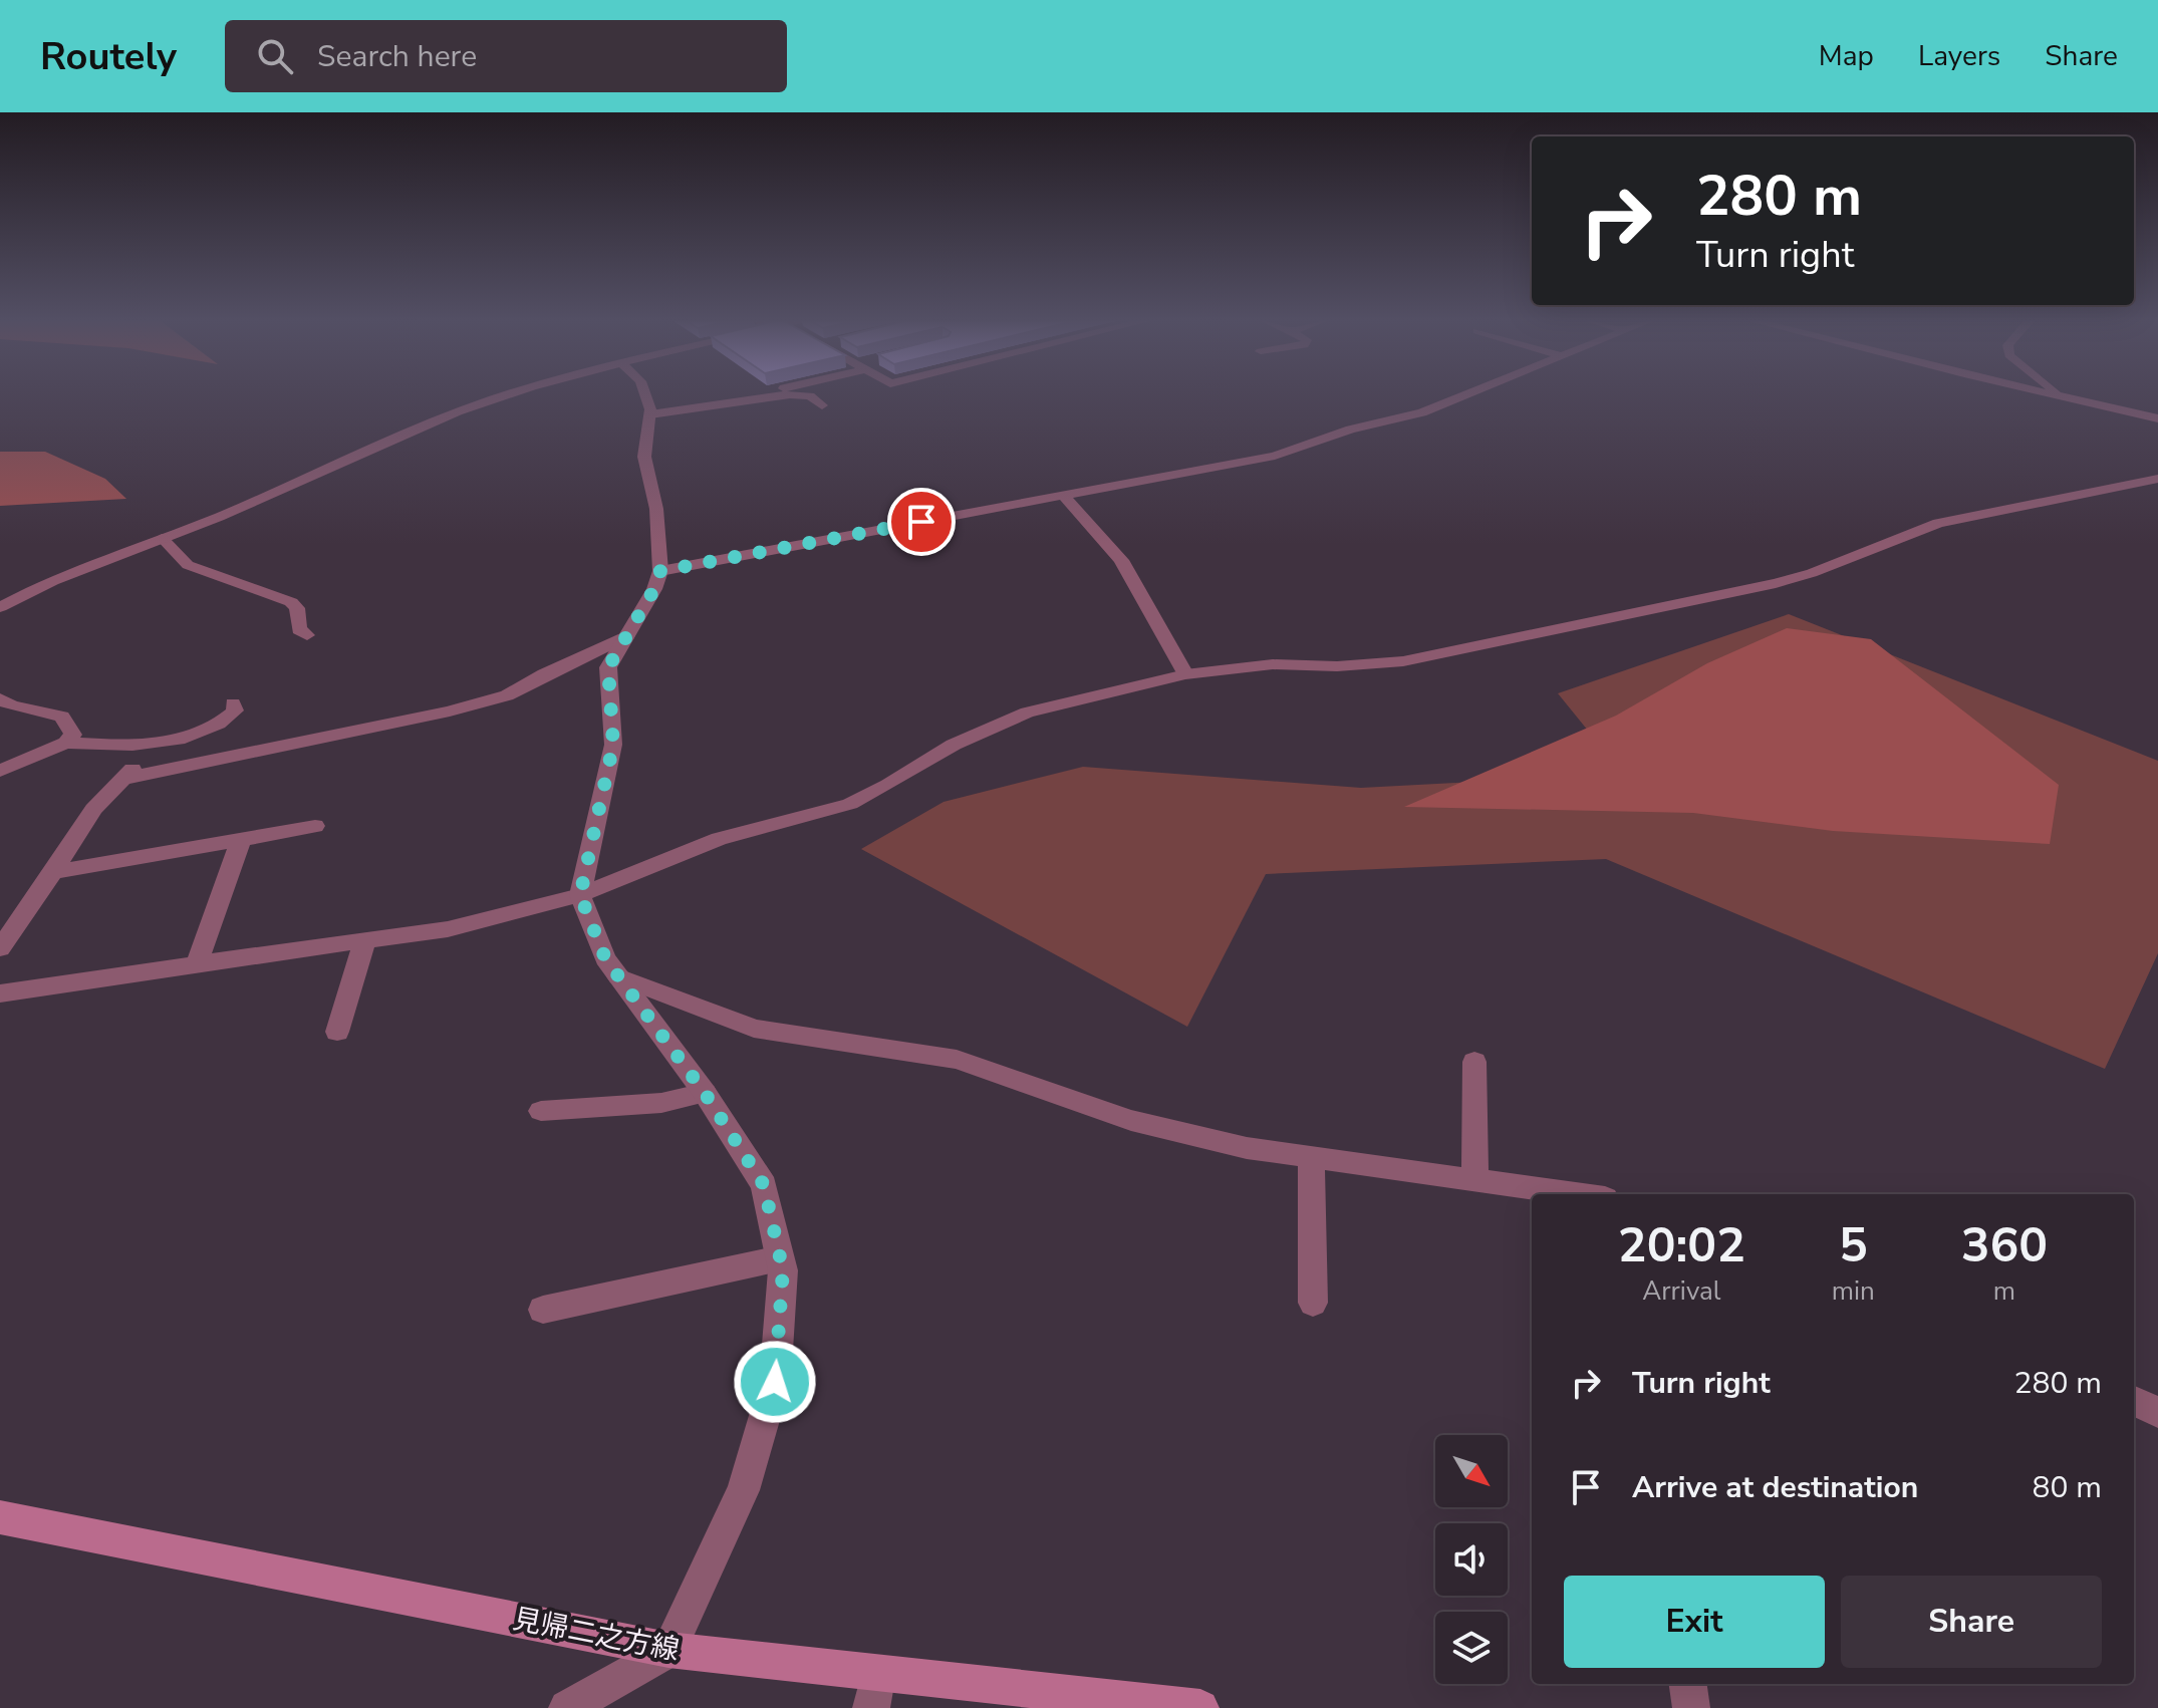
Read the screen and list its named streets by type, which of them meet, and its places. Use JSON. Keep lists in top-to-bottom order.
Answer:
{
  "streets": {
    "main road": ["見帰二之方線"]
  },
  "north": "bottom right",
  "page": {
    "header": "Routely",
    "search": "Search here",
    "nav": ["Map", "Layers", "Share"],
    "turn": ["280 m", "Turn right"],
    "eta": [
      "20:02",
      "Arrival",
      "5",
      "min",
      "360",
      "m"
    ],
    "list": [
      {
        "name": "Turn right",
        "value": "280 m"
      },
      {
        "name": "Arrive at destination",
        "value": "80 m"
      }
    ],
    "buttons": ["Exit", "Share"]
  }
}
